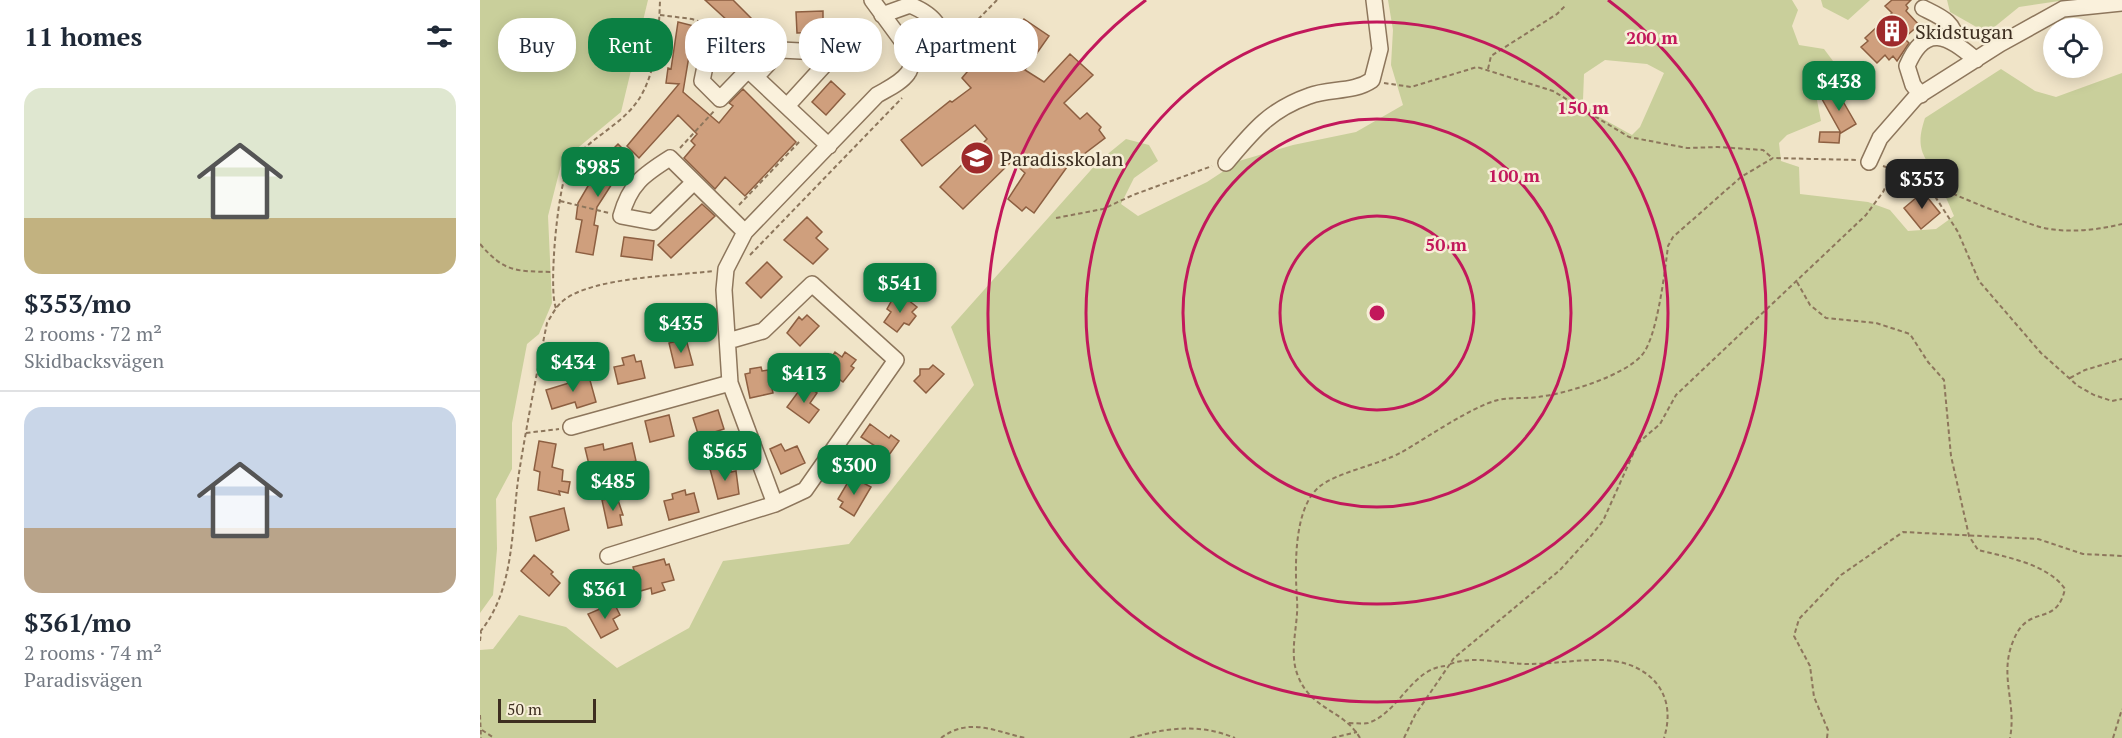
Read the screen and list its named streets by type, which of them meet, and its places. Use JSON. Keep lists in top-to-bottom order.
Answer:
{
  "places": {
    "building": ["Skidstugan"],
    "school or university": ["Paradisskolan"]
  },
  "scale_bar": "50 m",
  "page": {
    "heading": "11 homes",
    "chip": [
      "Buy",
      "Rent",
      "Filters",
      "New",
      "Apartment"
    ],
    "price": [
      "$438",
      "$985",
      "$353",
      "$541",
      "$435",
      "$434",
      "$413",
      "$565",
      "$300",
      "$485",
      "$361"
    ],
    "list": [
      {
        "name": "$353/mo",
        "note": "2 rooms · 72 m² · Skidbacksvägen"
      },
      {
        "name": "$361/mo",
        "note": "2 rooms · 74 m² · Paradisvägen"
      }
    ],
    "scale": "50 m"
  },
  "rings": [
    "200 m",
    "150 m",
    "100 m",
    "50 m"
  ]
}
